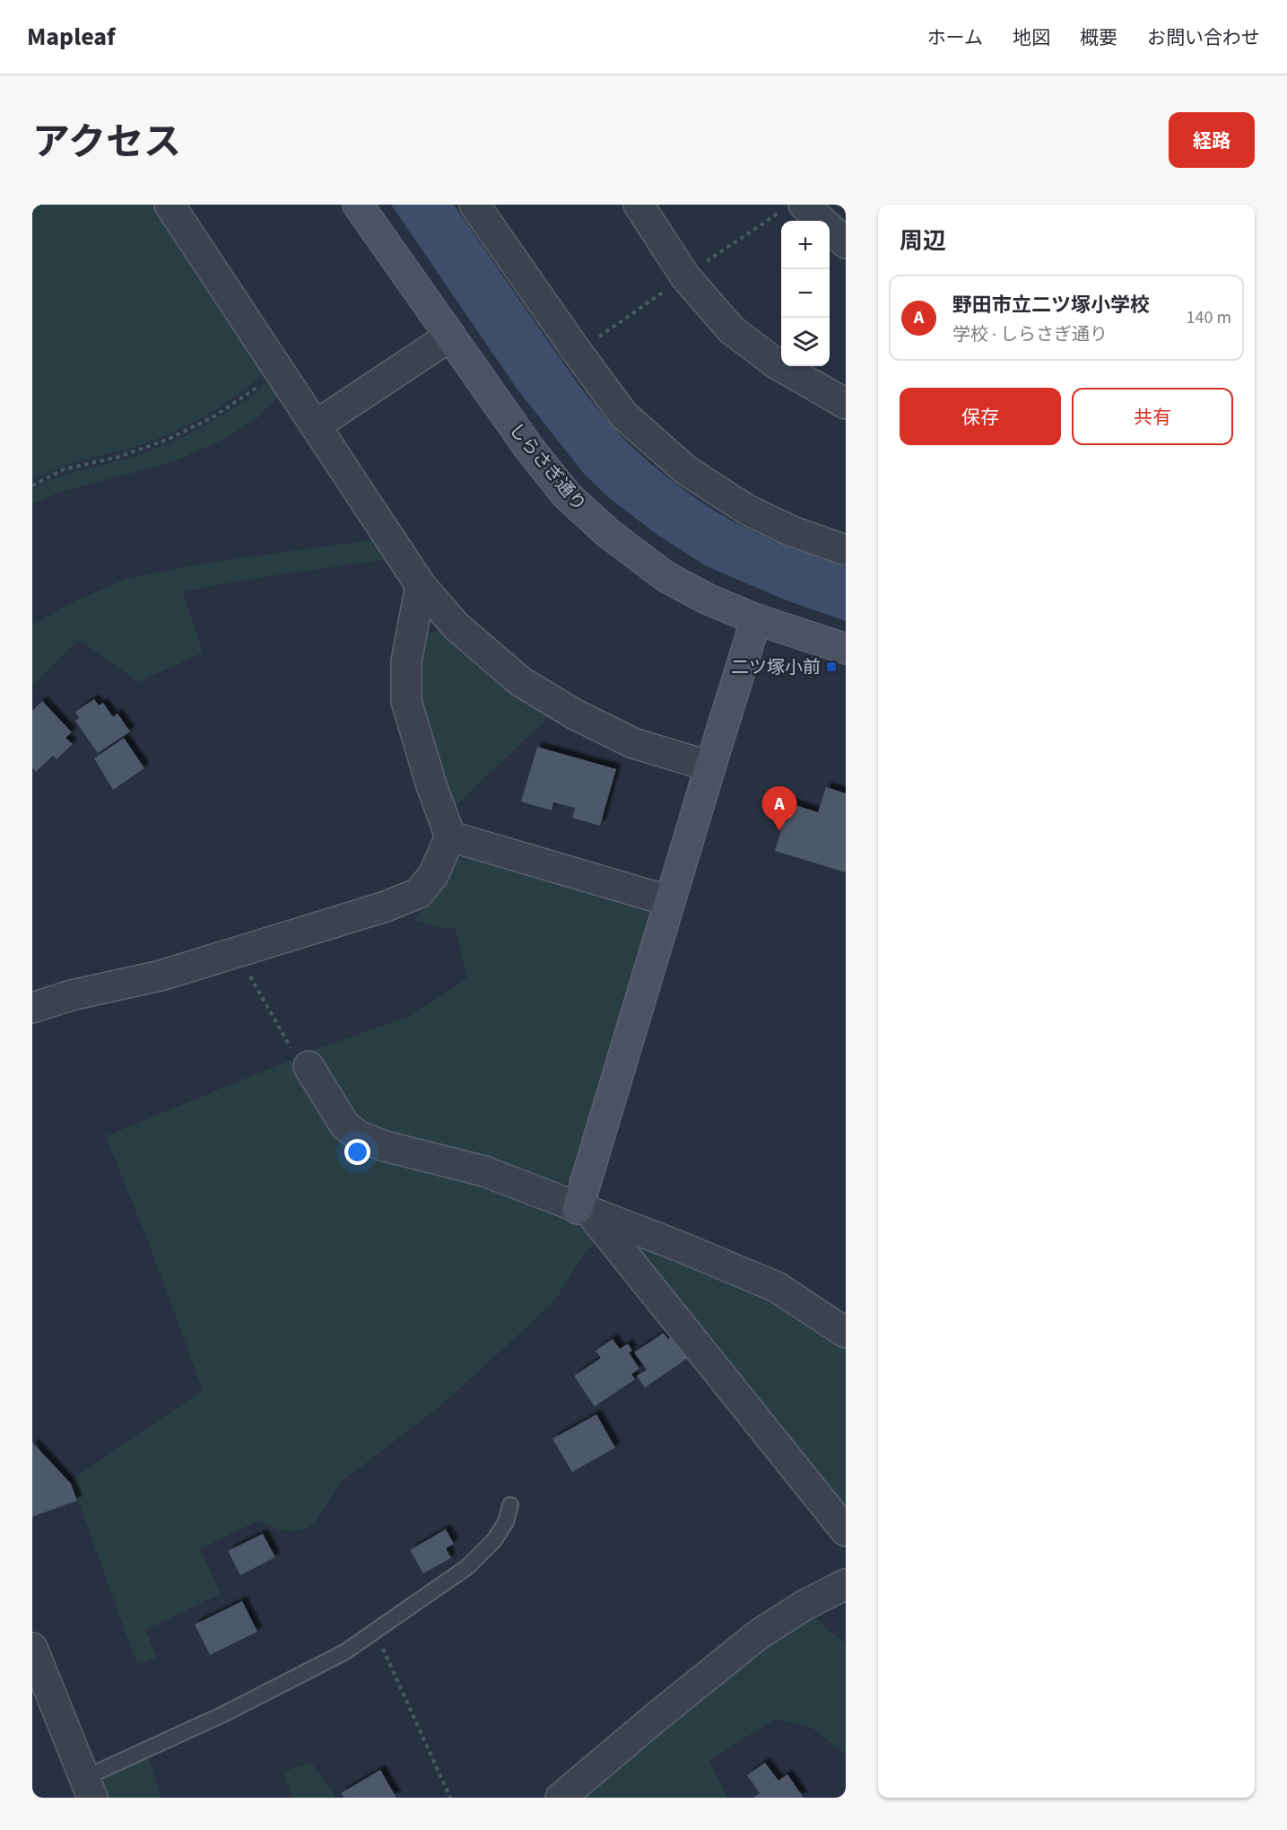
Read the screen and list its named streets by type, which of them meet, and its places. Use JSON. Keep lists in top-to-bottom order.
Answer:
{
  "streets": {
    "street": ["しらさぎ通り"]
  },
  "places": {
    "transit": ["二ツ塚小前"]
  },
  "page": {
    "header": "Mapleaf",
    "nav": [
      "ホーム",
      "地図",
      "概要",
      "お問い合わせ"
    ],
    "title": "アクセス",
    "buttons": [
      "経路",
      ["保存", "共有"]
    ],
    "heading": "周辺",
    "map_buttons": ["+", "−"],
    "list": [
      {
        "mark": "A",
        "name": "野田市立二ツ塚小学校",
        "note": "学校 · しらさぎ通り",
        "value": "140 m"
      }
    ],
    "pins": "A"
  }
}
